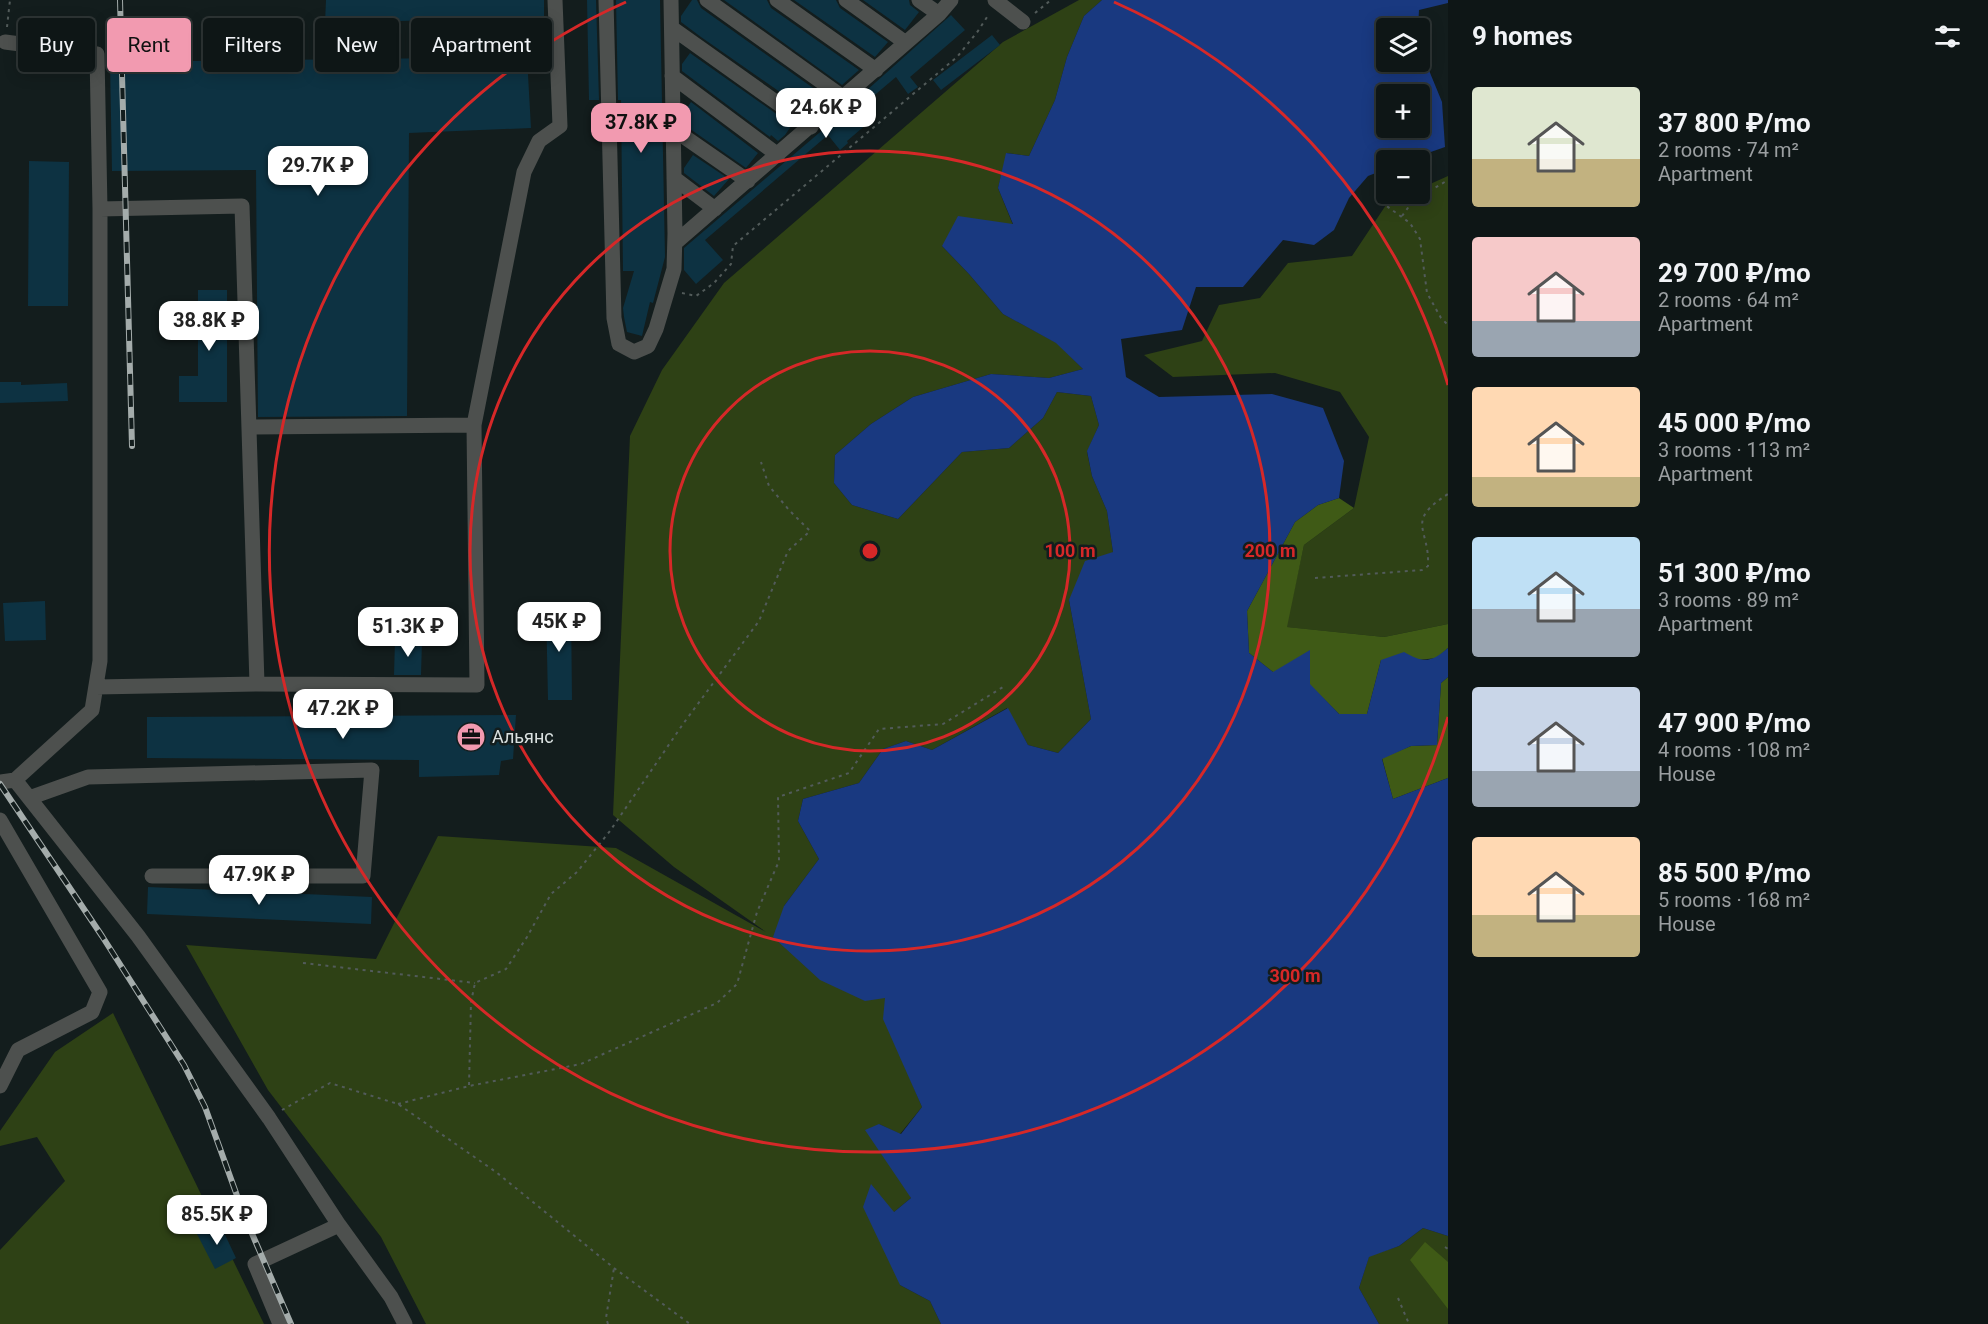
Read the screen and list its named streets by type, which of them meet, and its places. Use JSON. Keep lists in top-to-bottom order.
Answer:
{
  "places": {
    "office": ["Альянс"]
  },
  "page": {
    "heading": "9 homes",
    "map_buttons": ["+", "−"],
    "chip": [
      "Buy",
      "Rent",
      "Filters",
      "New",
      "Apartment"
    ],
    "list": [
      {
        "name": "37 800 ₽/mo",
        "note": "2 rooms · 74 m² · Apartment"
      },
      {
        "name": "29 700 ₽/mo",
        "note": "2 rooms · 64 m² · Apartment"
      },
      {
        "name": "45 000 ₽/mo",
        "note": "3 rooms · 113 m² · Apartment"
      },
      {
        "name": "51 300 ₽/mo",
        "note": "3 rooms · 89 m² · Apartment"
      },
      {
        "name": "47 900 ₽/mo",
        "note": "4 rooms · 108 m² · House"
      },
      {
        "name": "85 500 ₽/mo",
        "note": "5 rooms · 168 m² · House"
      }
    ],
    "price": [
      "24.6K ₽",
      "37.8K ₽",
      "29.7K ₽",
      "38.8K ₽",
      "45K ₽",
      "51.3K ₽",
      "47.2K ₽",
      "47.9K ₽",
      "85.5K ₽"
    ]
  },
  "rings": ["100 m", "200 m", "300 m"]
}
